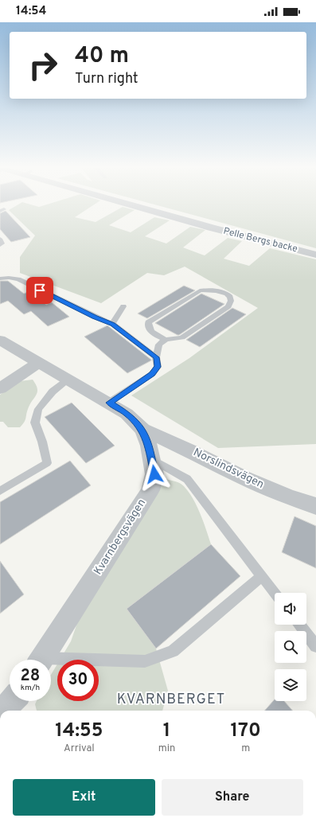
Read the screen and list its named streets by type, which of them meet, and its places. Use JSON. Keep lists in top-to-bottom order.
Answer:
{
  "streets": {
    "street": ["Pelle Bergs backe", "Norslindsvägen", "Kvarnbergsvägen"]
  },
  "crossings": [
    ["Norslindsvägen", "Kvarnbergsvägen"]
  ],
  "districts": ["KVARNBERGET"],
  "page": {
    "status": "14:54",
    "turn": ["40 m", "Turn right"],
    "speed": "28 km/h",
    "limit": "30",
    "eta": [
      "14:55",
      "Arrival",
      "1",
      "min",
      "170",
      "m"
    ],
    "buttons": ["Exit", "Share"]
  }
}
